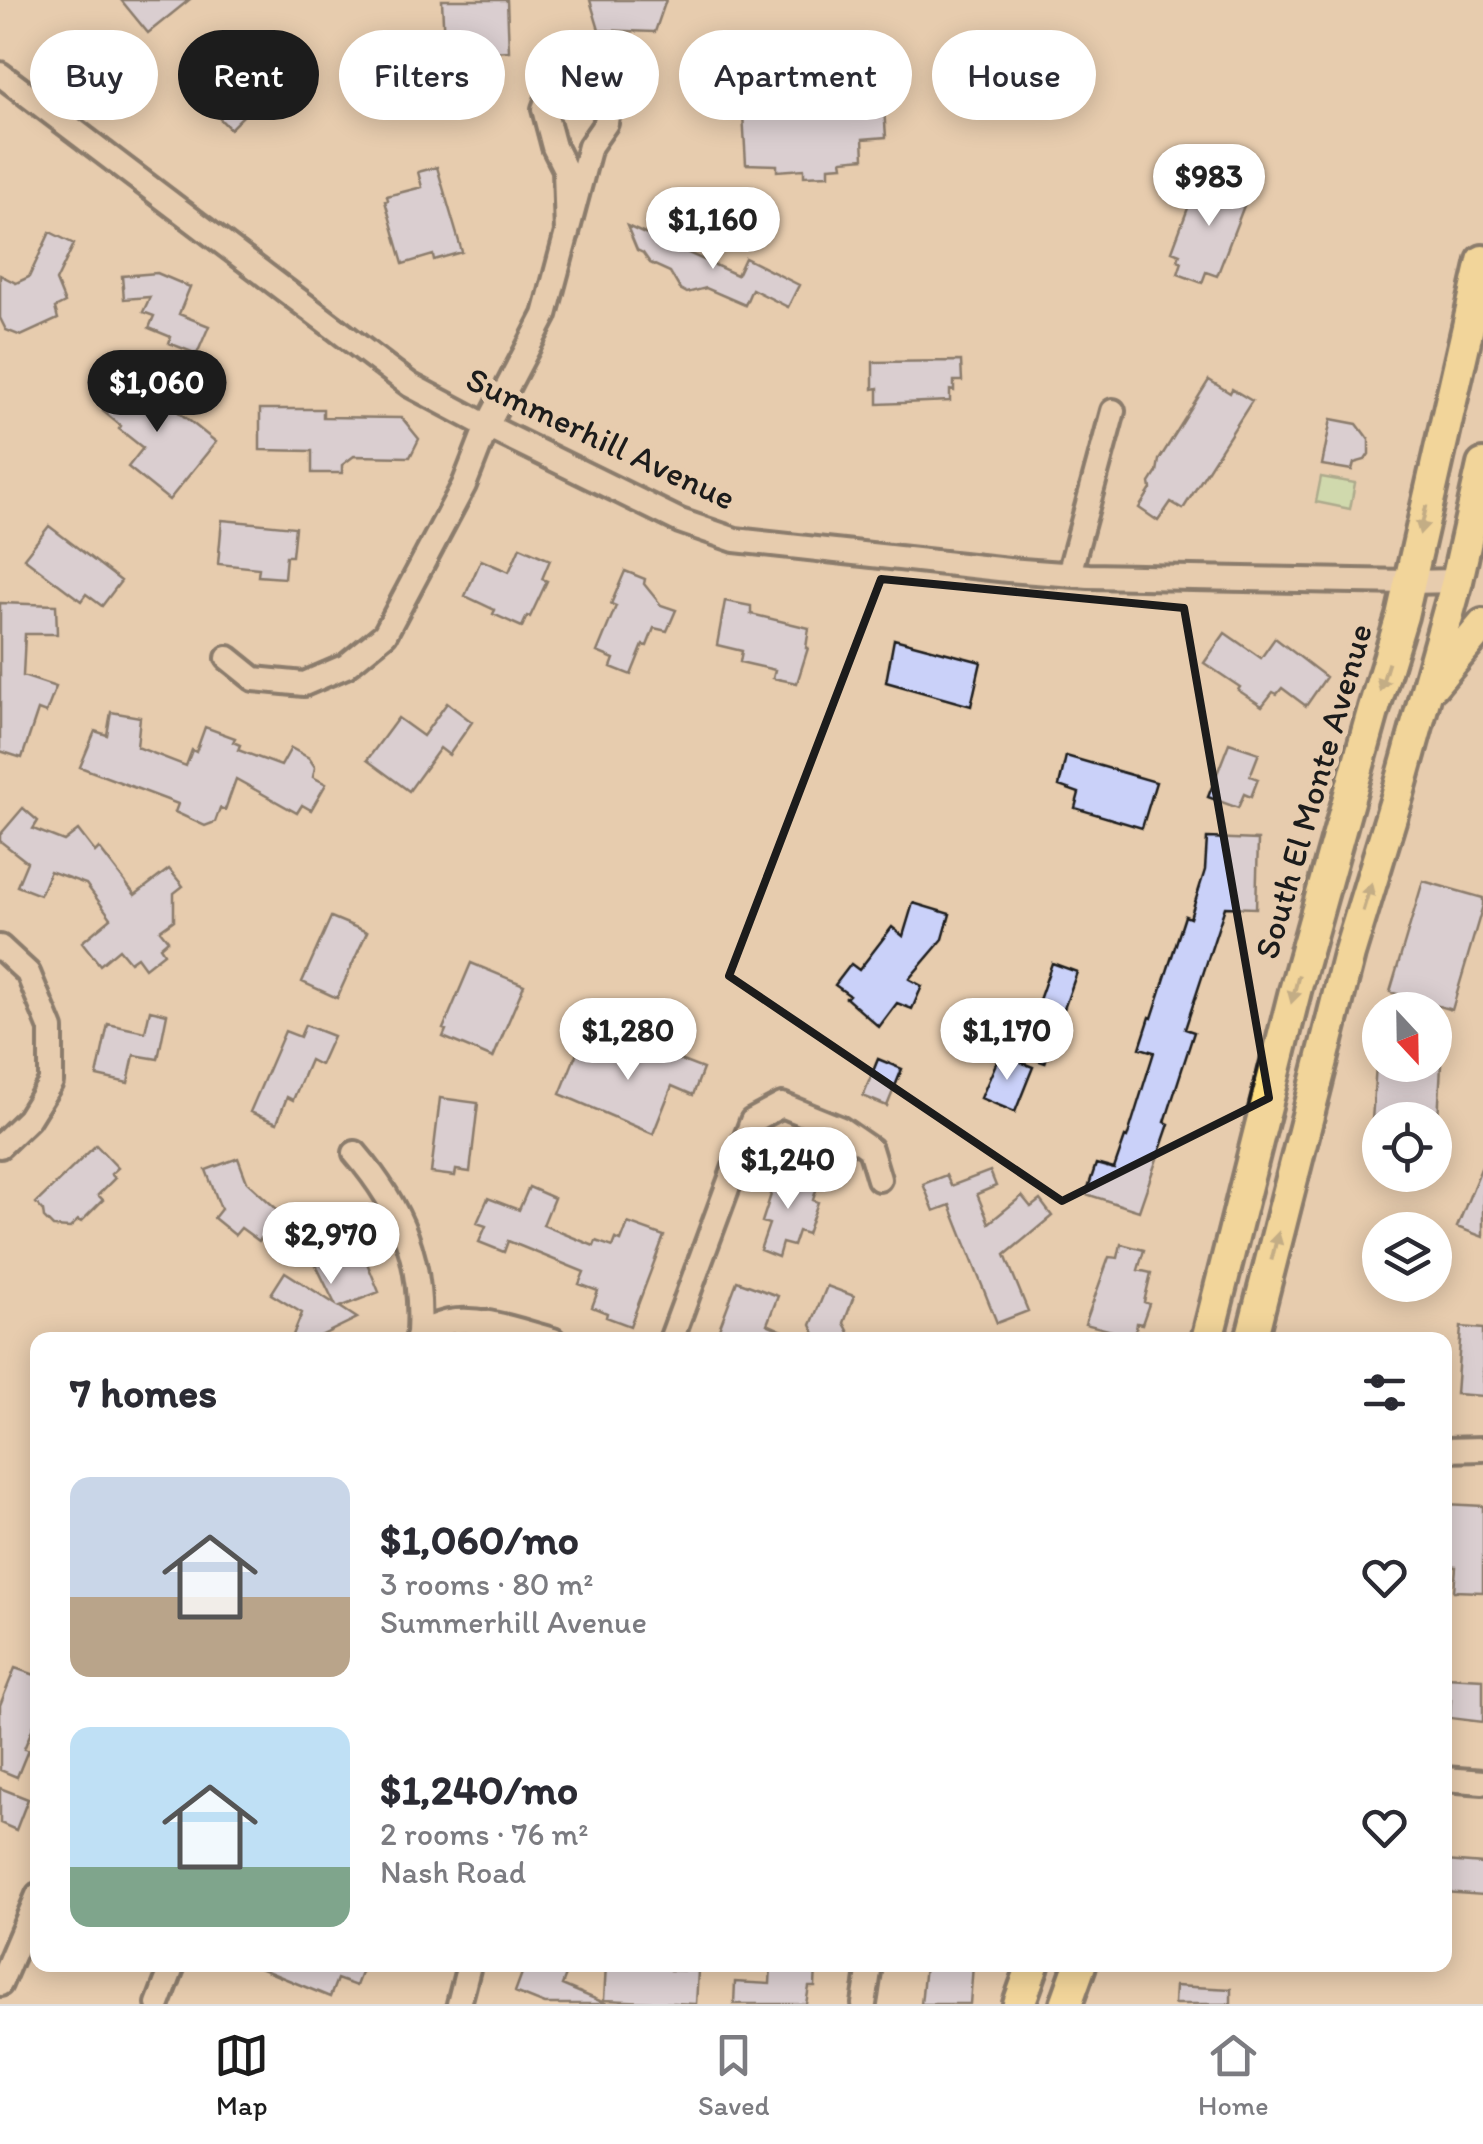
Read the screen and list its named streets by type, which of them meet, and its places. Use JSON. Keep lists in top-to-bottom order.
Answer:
{
  "streets": {
    "main road": ["South El Monte Avenue"],
    "street": ["Summerhill Avenue"]
  },
  "crossings": [
    ["Summerhill Avenue", "South El Monte Avenue"]
  ],
  "north": "bottom",
  "page": {
    "chip": [
      "Buy",
      "Rent",
      "Filters",
      "New",
      "Apartment",
      "House"
    ],
    "price": [
      "$983",
      "$1,160",
      "$1,060",
      "$1,280",
      "$1,170",
      "$1,240",
      "$2,970"
    ],
    "heading": "7 homes",
    "list": [
      {
        "name": "$1,060/mo",
        "note": "3 rooms · 80 m² · Summerhill Avenue"
      },
      {
        "name": "$1,240/mo",
        "note": "2 rooms · 76 m² · Nash Road"
      }
    ],
    "tabs": ["Map", "Saved", "Home"]
  }
}
